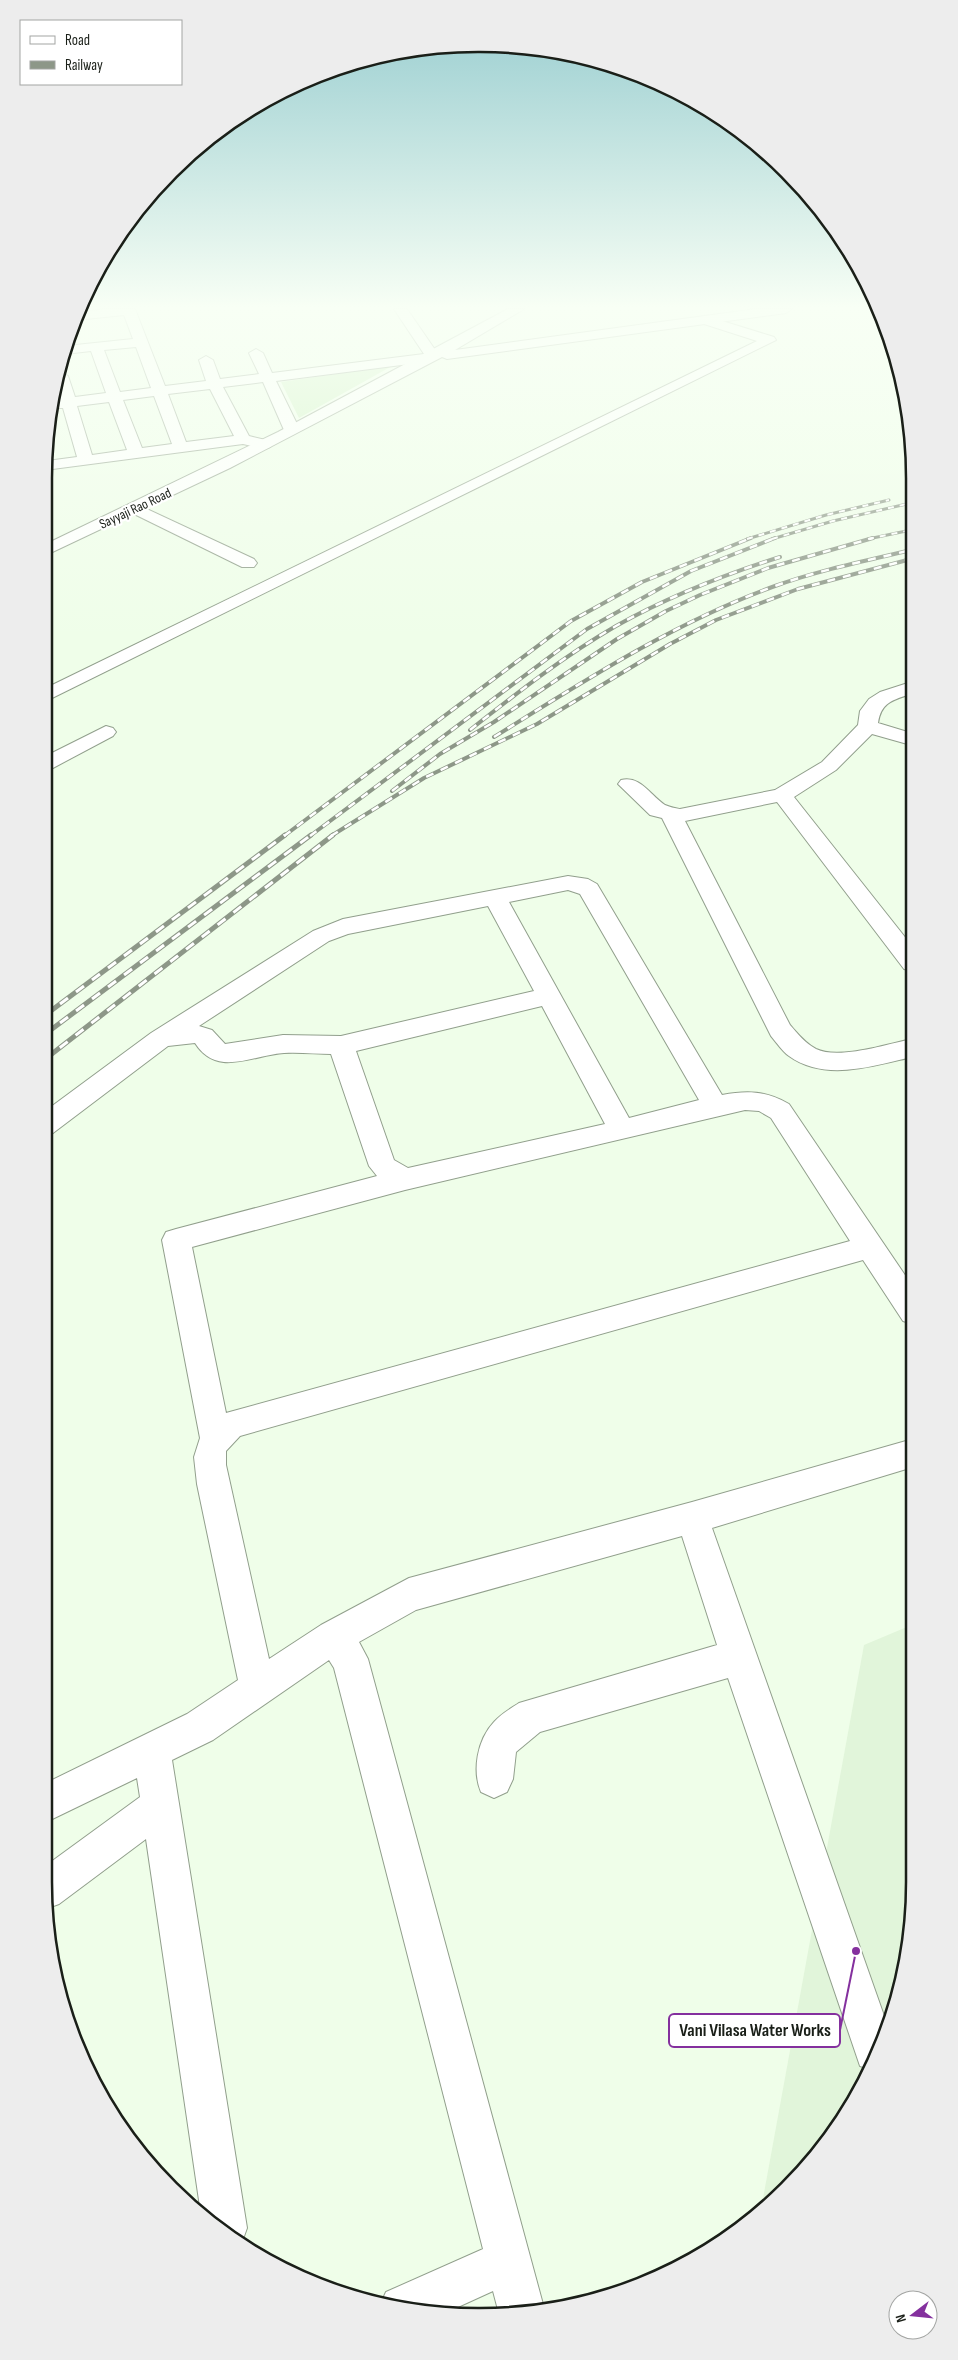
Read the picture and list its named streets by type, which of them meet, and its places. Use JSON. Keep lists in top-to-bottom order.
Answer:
{
  "streets": {
    "street": ["Sayyaji Rao Road"]
  },
  "places": ["Vani Vilasa Water Works"],
  "legend": ["Road", "Railway"],
  "north": "left"
}
